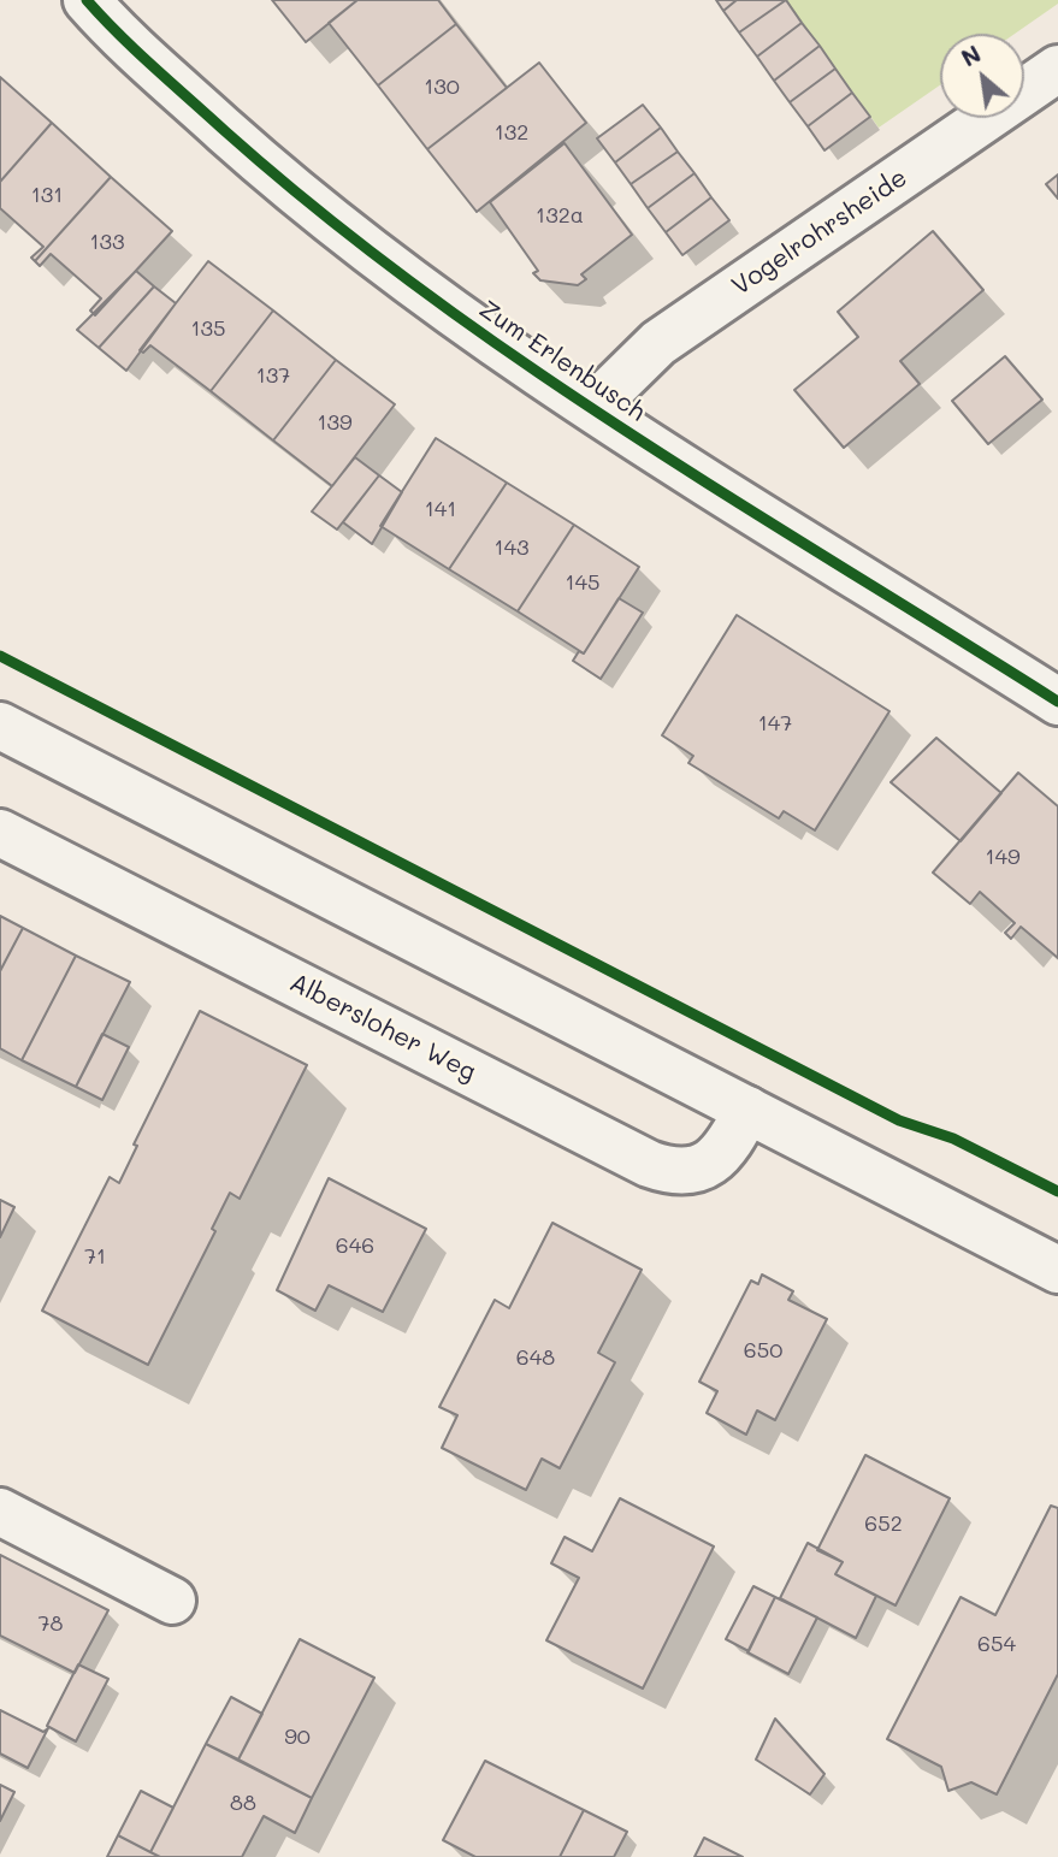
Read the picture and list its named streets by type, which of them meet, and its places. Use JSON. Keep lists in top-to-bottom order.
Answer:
{
  "streets": {
    "street": ["Vogelrohrsheide", "Zum Erlenbusch", "Albersloher Weg"]
  },
  "crossings": [
    ["Vogelrohrsheide", "Zum Erlenbusch"]
  ],
  "house_numbers": [
    "130",
    "132",
    "131",
    "132a",
    "133",
    "135",
    "137",
    "139",
    "141",
    "143",
    "145",
    "147",
    "149",
    "646",
    "71",
    "650",
    "648",
    "652",
    "78",
    "654",
    "90",
    "88"
  ],
  "north": "top left"
}
